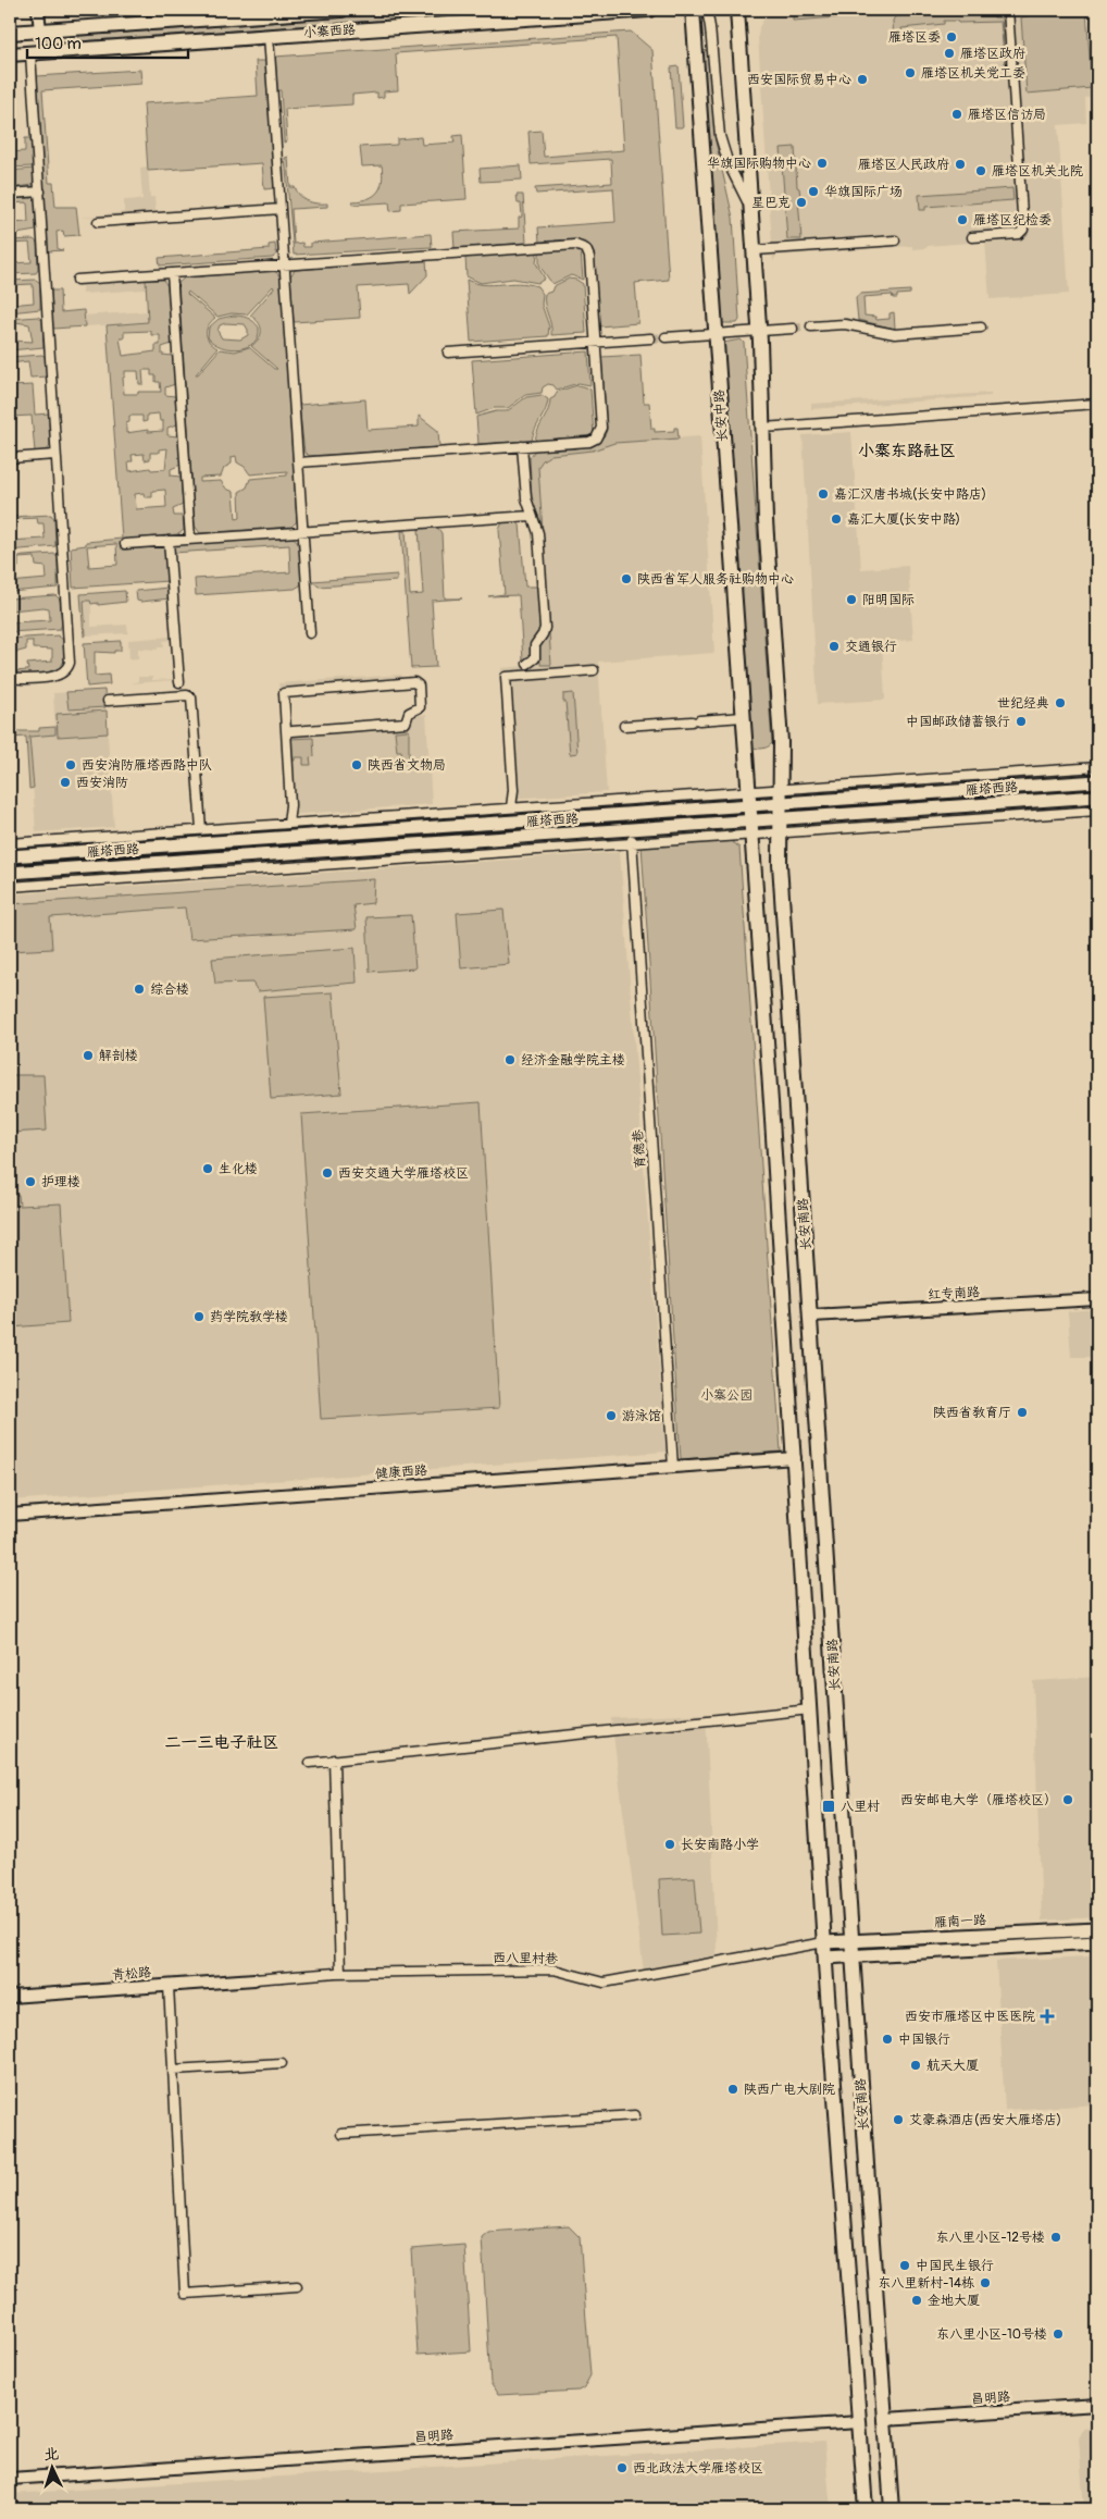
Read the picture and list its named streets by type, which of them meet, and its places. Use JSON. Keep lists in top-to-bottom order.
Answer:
{
  "streets": {
    "main road": [
      "小寨西路",
      "长安中路",
      "雁塔西路",
      "长安南路",
      "雁南一路"
    ],
    "street": [
      "育德巷",
      "红专南路",
      "健康西路",
      "西八里村巷",
      "青松路",
      "昌明路"
    ]
  },
  "crossings": [
    ["长安中路", "雁塔西路"],
    ["长安中路", "长安南路"],
    ["雁塔西路", "育德巷"],
    ["雁塔西路", "长安南路"],
    ["育德巷", "健康西路"],
    ["长安南路", "红专南路"],
    ["长安南路", "健康西路"],
    ["长安南路", "雁南一路"],
    ["长安南路", "西八里村巷"],
    ["长安南路", "昌明路"],
    ["雁南一路", "西八里村巷"],
    ["西八里村巷", "青松路"]
  ],
  "districts": ["小寨东路社区", "二一三电子社区"],
  "parks": ["小寨公园"],
  "places": {
    "other": [
      "雁塔区委",
      "雁塔区政府",
      "雁塔区机关党工委",
      "西安国际贸易中心",
      "雁塔区信访局",
      "华旗国际购物中心",
      "雁塔区人民政府",
      "雁塔区机关北院",
      "华旗国际广场",
      "星巴克",
      "雁塔区纪检委",
      "嘉汇汉唐书城(长安中路店)",
      "嘉汇大厦(长安中路)",
      "陕西省军人服务社购物中心",
      "阳明国际",
      "交通银行",
      "世纪经典",
      "中国邮政储蓄银行",
      "西安消防雁塔西路中队",
      "陕西省文物局",
      "西安消防",
      "综合楼",
      "解剖楼",
      "经济金融学院主楼",
      "生化楼",
      "西安交通大学雁塔校区",
      "护理楼",
      "药学院教学楼",
      "陕西省教育厅",
      "游泳馆",
      "西安邮电大学（雁塔校区）",
      "长安南路小学",
      "中国银行",
      "航天大厦",
      "陕西广电大剧院",
      "艾豪森酒店(西安大雁塔店)",
      "东八里小区-12号楼",
      "中国民生银行",
      "东八里新村-14栋",
      "金地大厦",
      "东八里小区-10号楼",
      "西北政法大学雁塔校区"
    ],
    "transit": ["八里村"],
    "health": ["西安市雁塔区中医医院"]
  },
  "scale_bar": "100 m",
  "north": "top"
}
